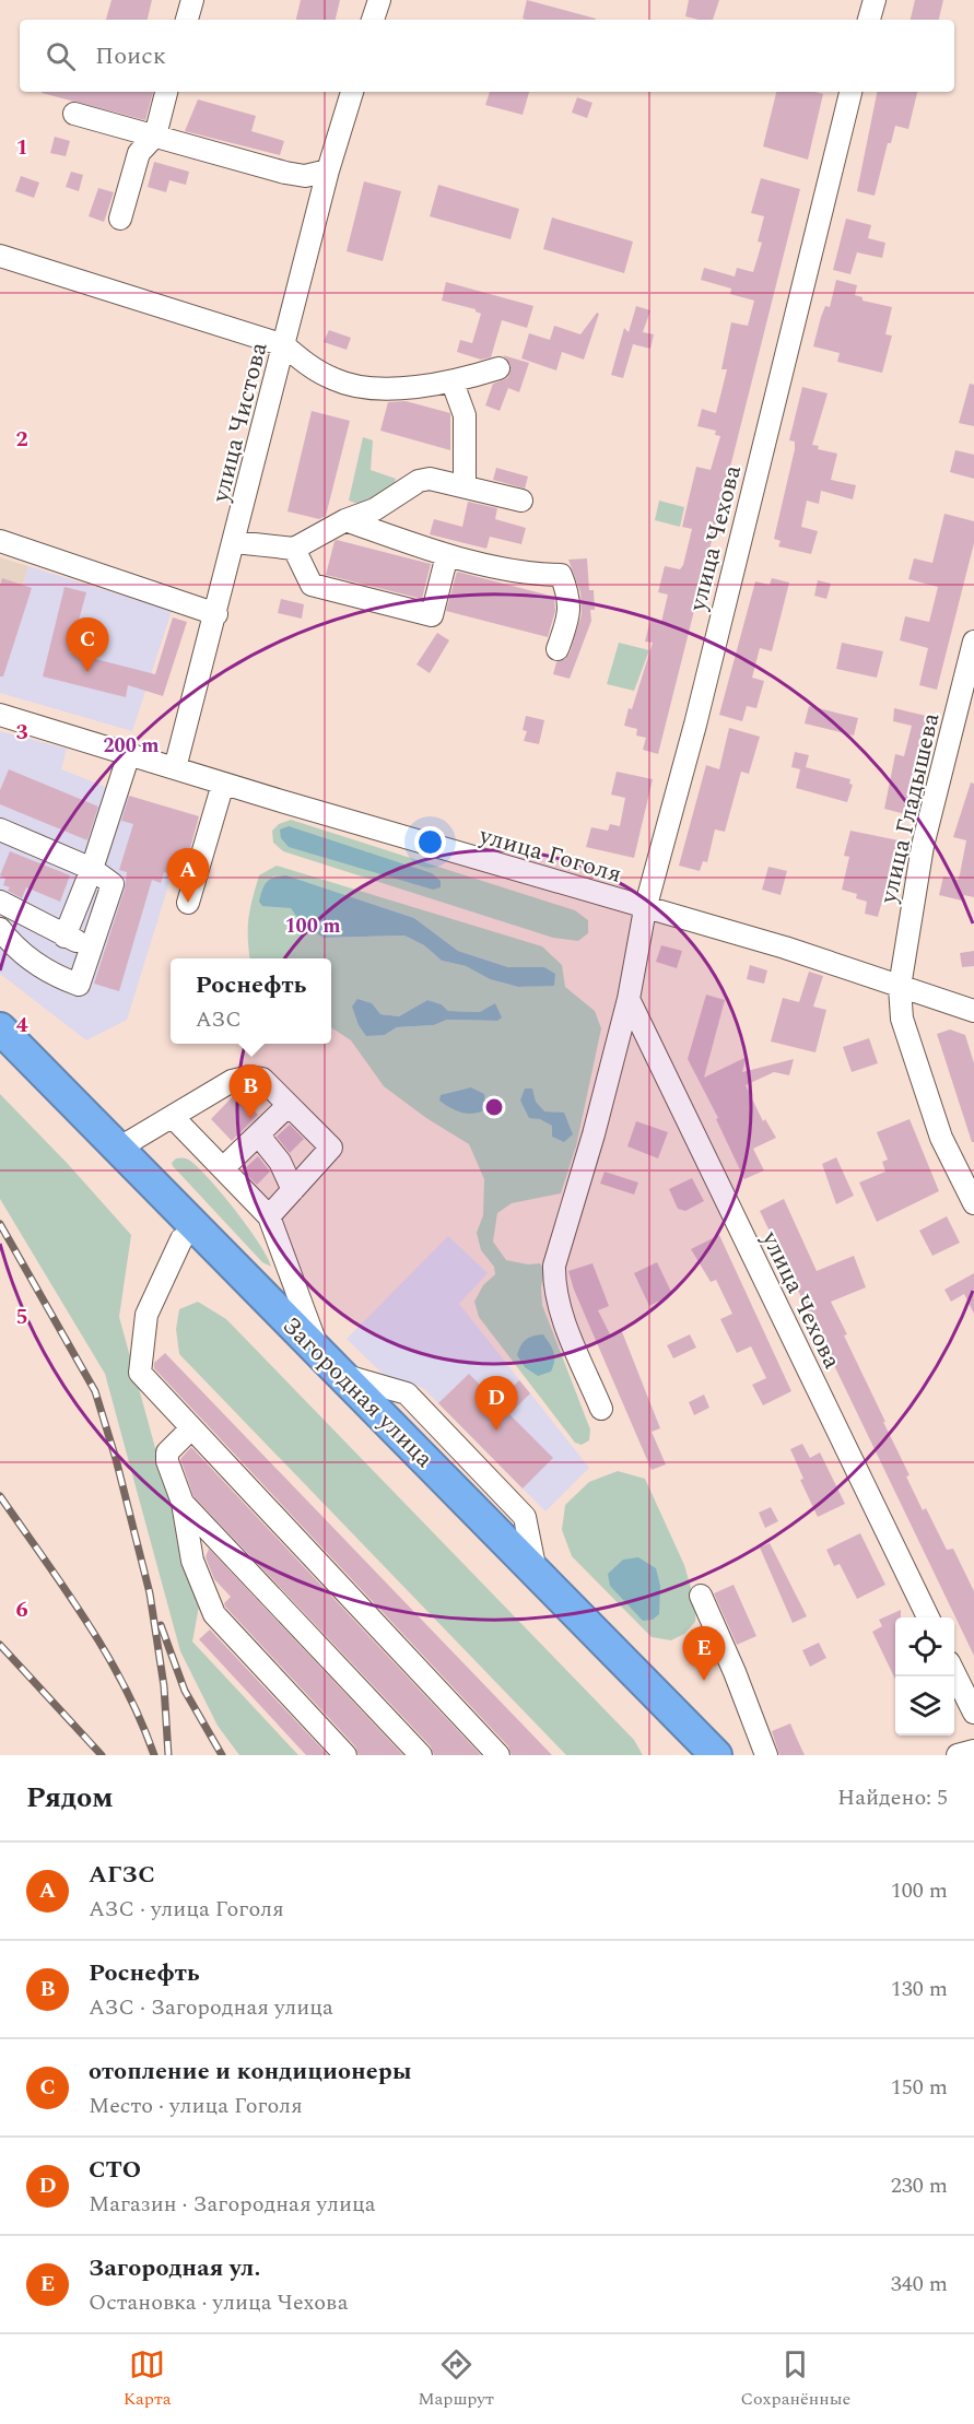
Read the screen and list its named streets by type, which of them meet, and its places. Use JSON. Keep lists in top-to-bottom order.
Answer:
{
  "streets": {
    "highway": ["Загородная улица"],
    "street": [
      "улица Чистова",
      "улица Чехова",
      "улица Гладышева",
      "улица Гоголя"
    ]
  },
  "crossings": [
    ["улица Чистова", "улица Гоголя"],
    ["улица Чехова", "улица Гоголя"],
    ["улица Гладышева", "улица Гоголя"]
  ],
  "page": {
    "search": "Поиск",
    "pins": [
      "C",
      "A",
      "B",
      "D",
      "E"
    ],
    "popup": ["Роснефть", "АЗС"],
    "heading": ["Рядом", "Найдено: 5"],
    "list": [
      {
        "mark": "A",
        "name": "АГЗС",
        "note": "АЗС · улица Гоголя",
        "value": "100 m"
      },
      {
        "mark": "B",
        "name": "Роснефть",
        "note": "АЗС · Загородная улица",
        "value": "130 m"
      },
      {
        "mark": "C",
        "name": "отопление и кондиционеры",
        "note": "Место · улица Гоголя",
        "value": "150 m"
      },
      {
        "mark": "D",
        "name": "СТО",
        "note": "Магазин · Загородная улица",
        "value": "230 m"
      },
      {
        "mark": "E",
        "name": "Загородная ул.",
        "note": "Остановка · улица Чехова",
        "value": "340 m"
      }
    ],
    "nav": ["Карта", "Маршрут", "Сохранённые"]
  },
  "grid": {
    "rows": [
      "1",
      "2",
      "3",
      "4",
      "5",
      "6"
    ]
  },
  "rings": ["200 m", "100 m"]
}
